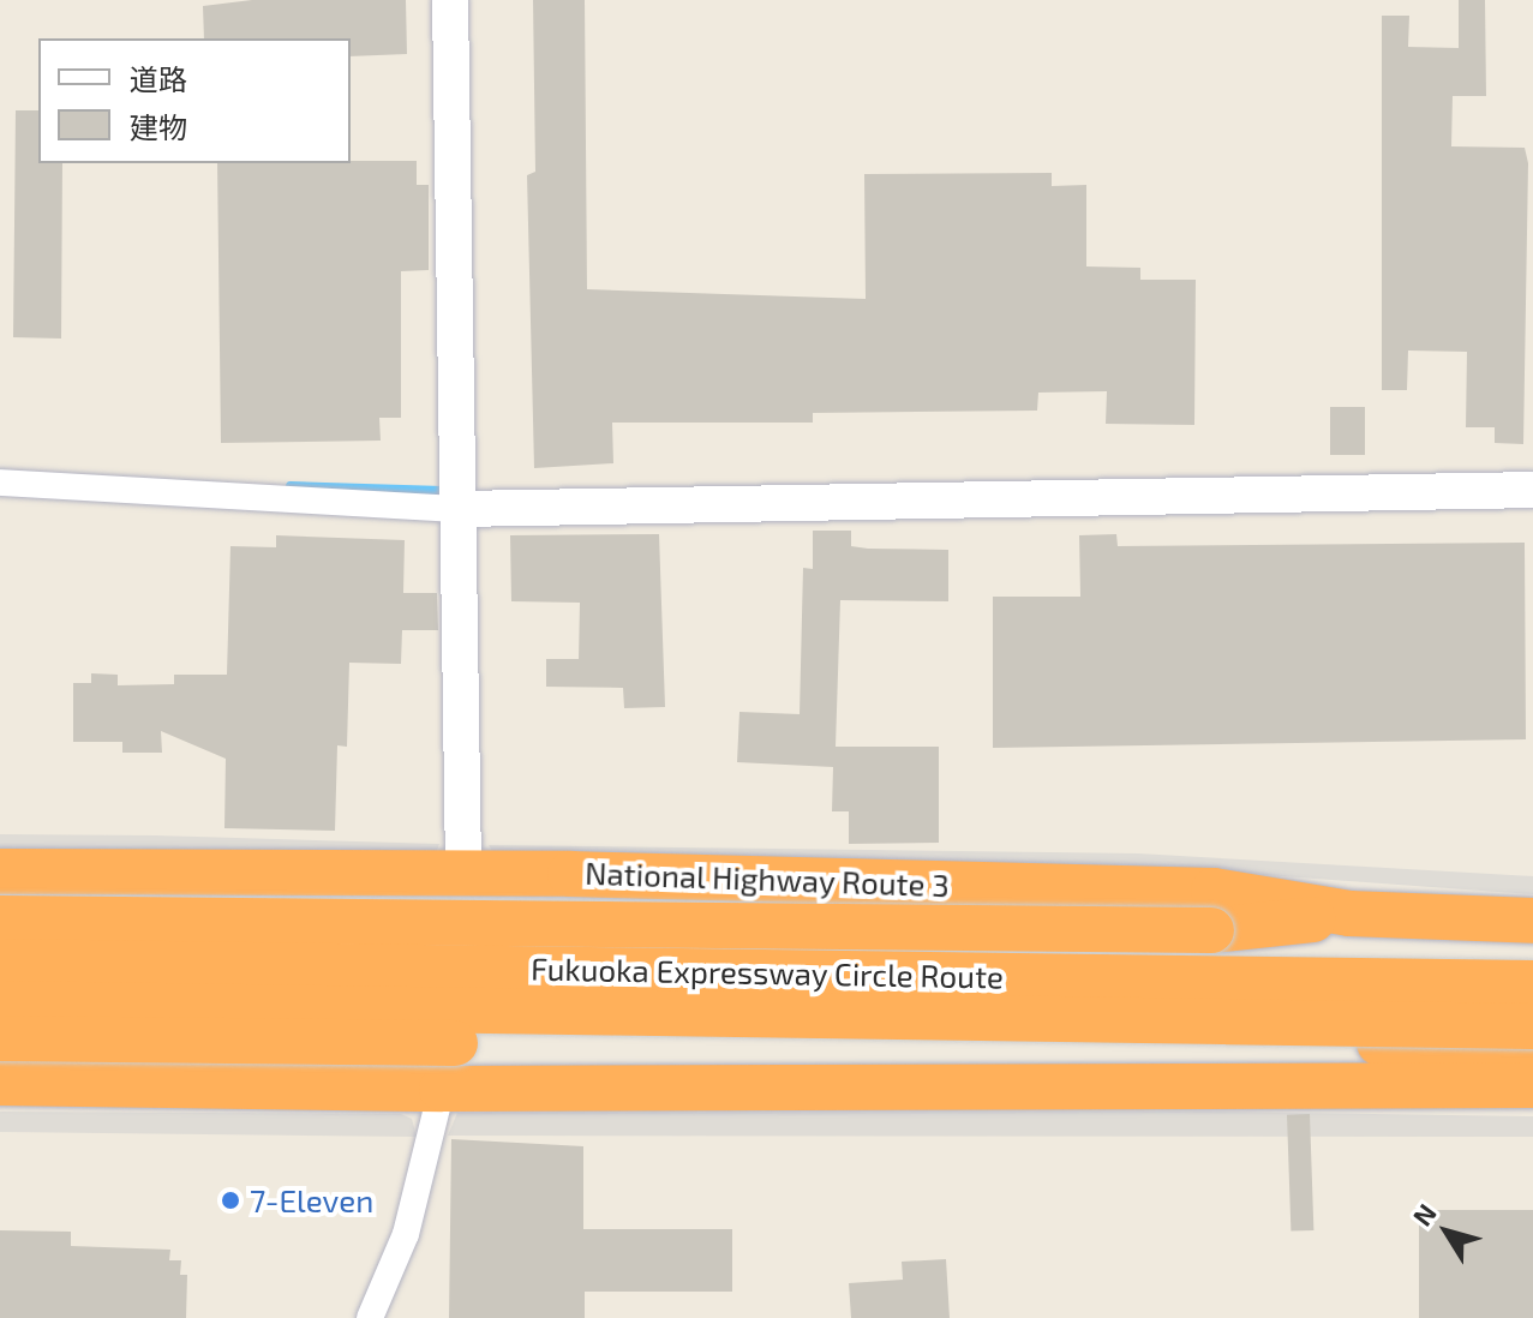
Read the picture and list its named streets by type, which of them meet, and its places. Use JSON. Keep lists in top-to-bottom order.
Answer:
{
  "streets": {
    "highway": ["National Highway Route 3", "Fukuoka Expressway Circle Route"]
  },
  "places": ["7-Eleven"],
  "legend": ["道路", "建物"],
  "north": "top left"
}
